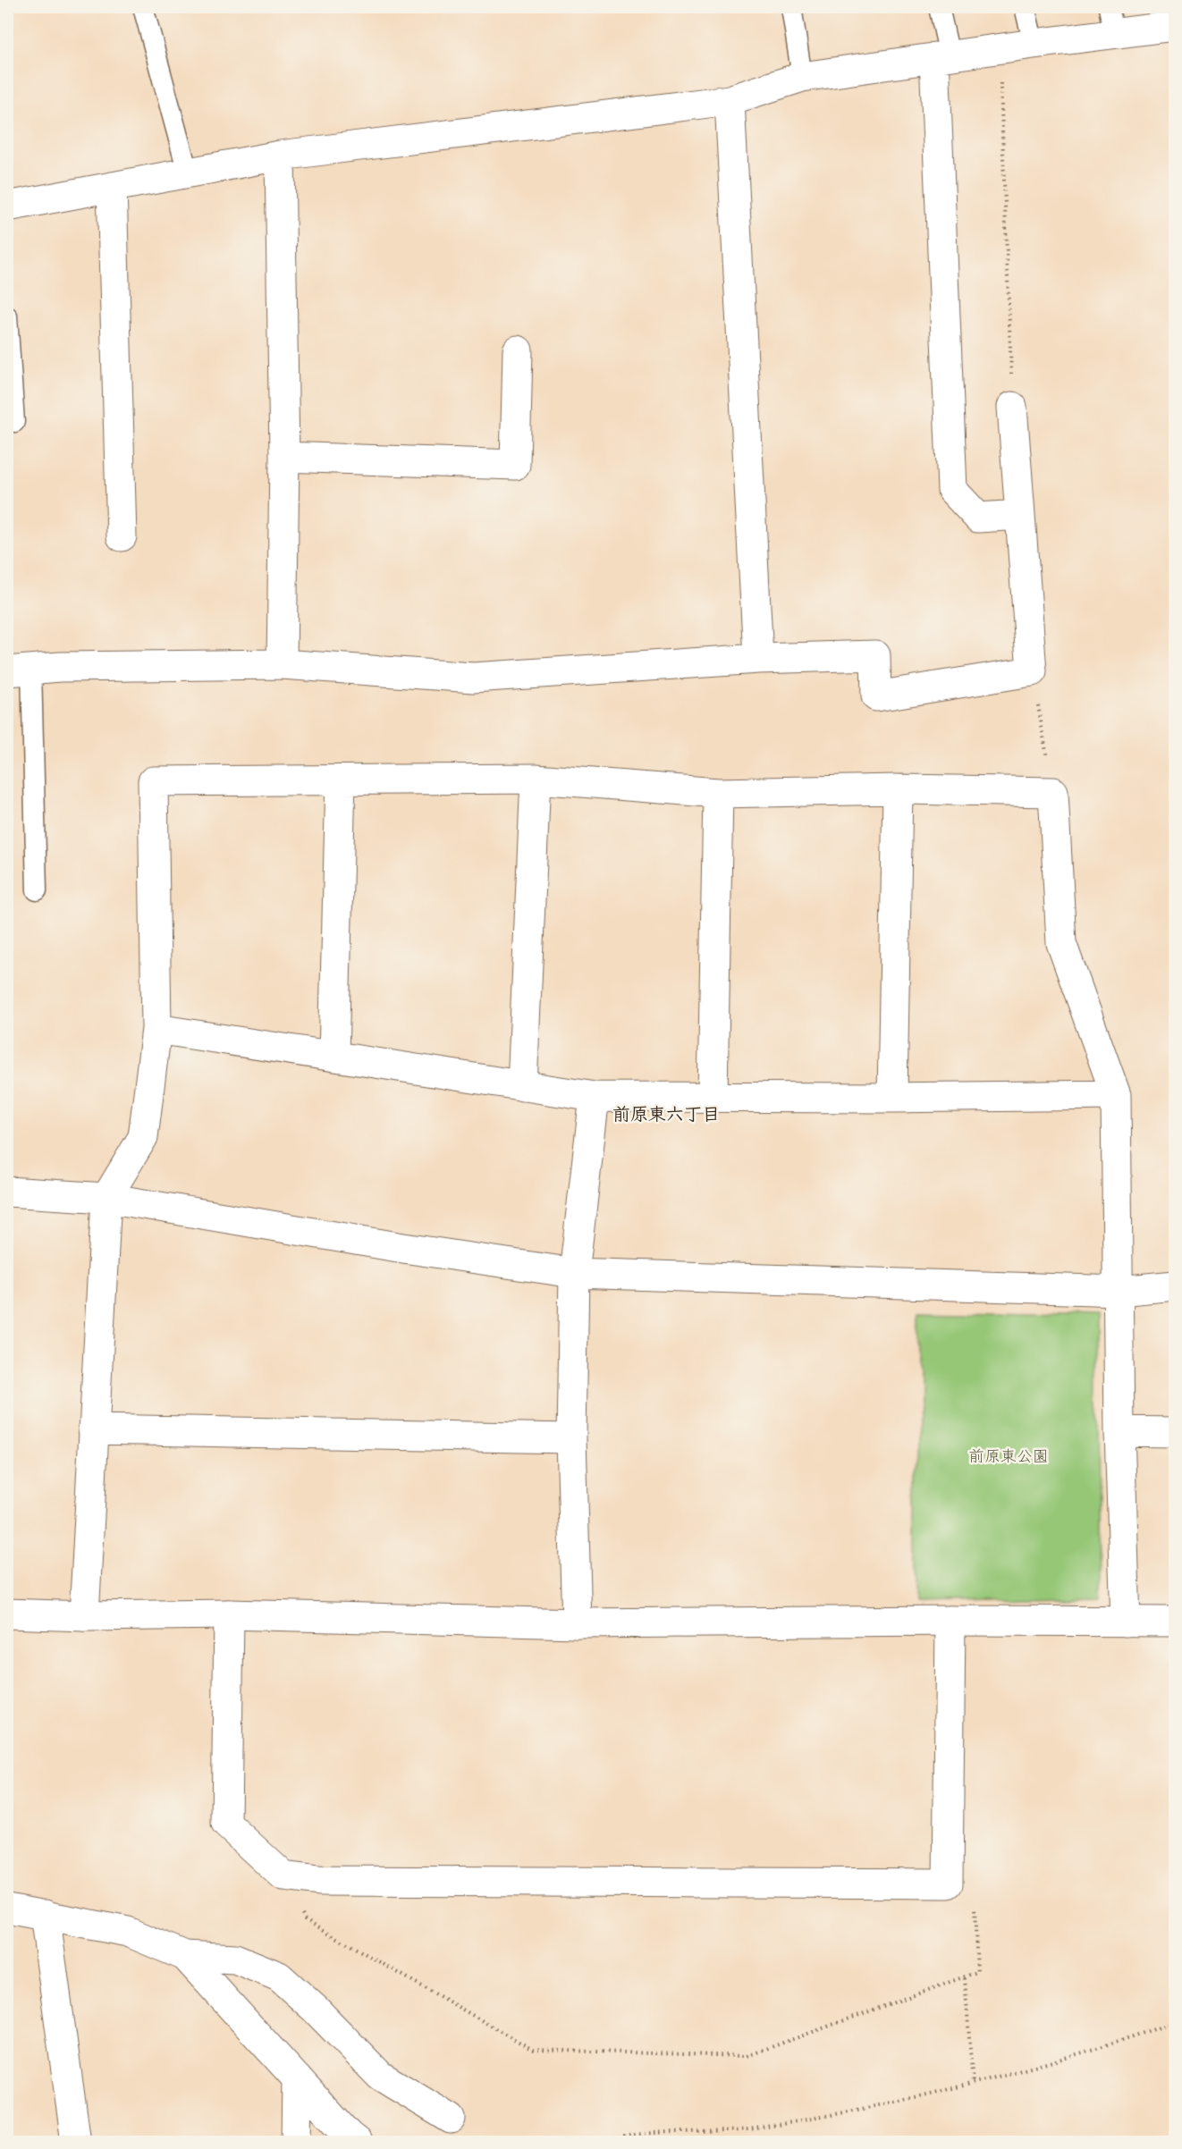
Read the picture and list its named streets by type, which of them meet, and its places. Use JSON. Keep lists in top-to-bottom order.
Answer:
{
  "districts": ["前原東六丁目"],
  "parks": ["前原東公園"]
}
